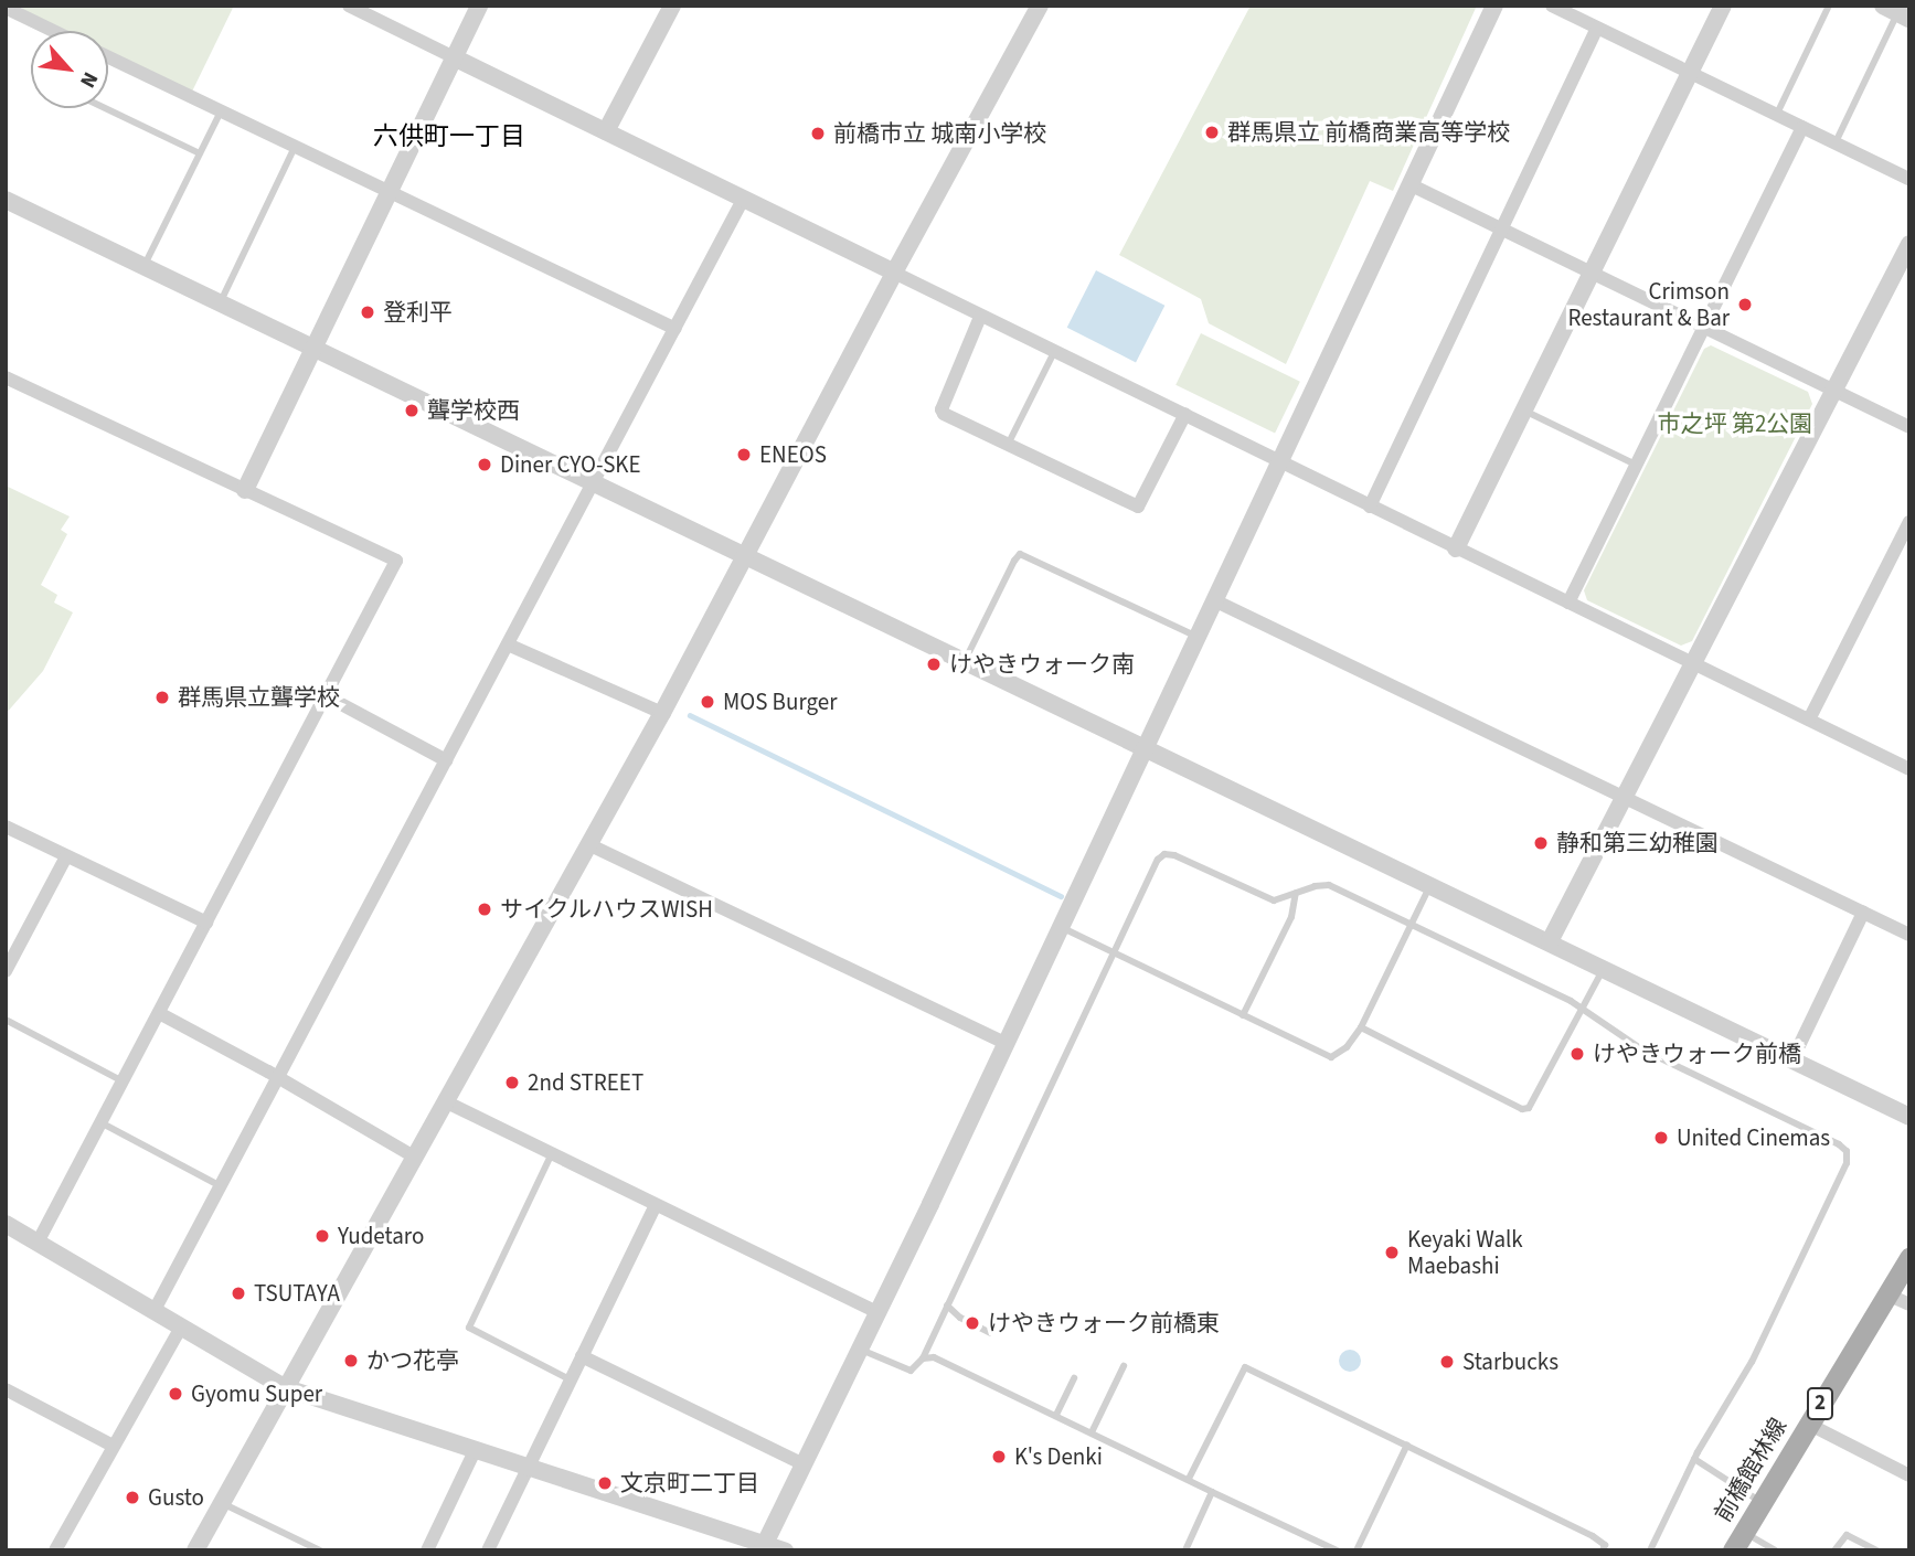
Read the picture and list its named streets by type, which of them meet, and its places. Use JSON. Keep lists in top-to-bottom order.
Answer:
{
  "streets": {
    "main road": ["2", "前橋館林線"]
  },
  "districts": ["六供町一丁目"],
  "parks": ["市之坪 第2公園"],
  "places": [
    "群馬県立 前橋商業高等学校",
    "前橋市立 城南小学校",
    "Crimson Restaurant & Bar",
    "登利平",
    "聾学校西",
    "ENEOS",
    "Diner CYO-SKE",
    "けやきウォーク南",
    "群馬県立聾学校",
    "MOS Burger",
    "静和第三幼稚園",
    "サイクルハウスWISH",
    "けやきウォーク前橋",
    "2nd STREET",
    "United Cinemas",
    "Yudetaro",
    "Keyaki Walk Maebashi",
    "TSUTAYA",
    "けやきウォーク前橋東",
    "かつ花亭",
    "Starbucks",
    "Gyomu Super",
    "K's Denki",
    "文京町二丁目",
    "Gusto"
  ],
  "north": "bottom right"
}
